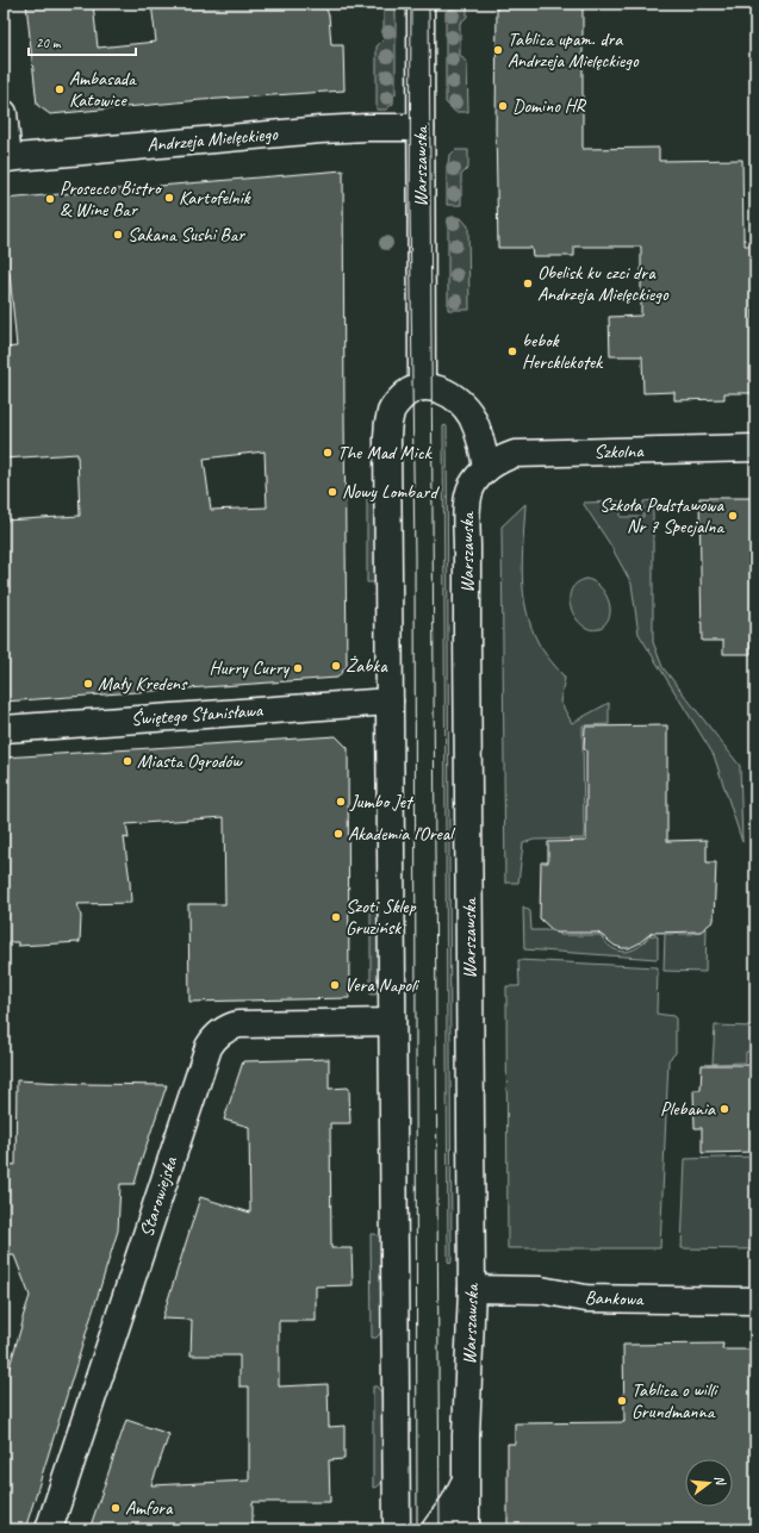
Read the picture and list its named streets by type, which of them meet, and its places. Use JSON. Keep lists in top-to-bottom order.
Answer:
{
  "streets": {
    "street": [
      "Andrzeja Mielęckiego",
      "Warszawska",
      "Szkolna",
      "Świętego Stanisława",
      "Starowiejska",
      "Bankowa"
    ]
  },
  "crossings": [
    ["Andrzeja Mielęckiego", "Warszawska"],
    ["Warszawska", "Szkolna"],
    ["Warszawska", "Bankowa"]
  ],
  "places": [
    "Tablica upam. dra Andrzeja Mielęckiego",
    "Ambasada Katowice",
    "Domino HR",
    "Kartofelnik",
    "Prosecco Bistro & Wine Bar",
    "Sakana Sushi Bar",
    "Obelisk ku czci dra Andrzeja Mielęckiego",
    "bebok Hercklekotek",
    "The Mad Mick",
    "Nowy Lombard",
    "Szkoła Podstawowa Nr 7 Specjalna",
    "Żabka",
    "Hurry Curry",
    "Mały Kredens",
    "Miasta Ogrodów",
    "Jumbo Jet",
    "Akademia l'Oreal",
    "Szoti Sklep Gruzińsk",
    "Vera Napoli",
    "Plebania",
    "Tablica o willi Grundmanna",
    "Amfora"
  ],
  "scale_bar": "20 m",
  "north": "right"
}
